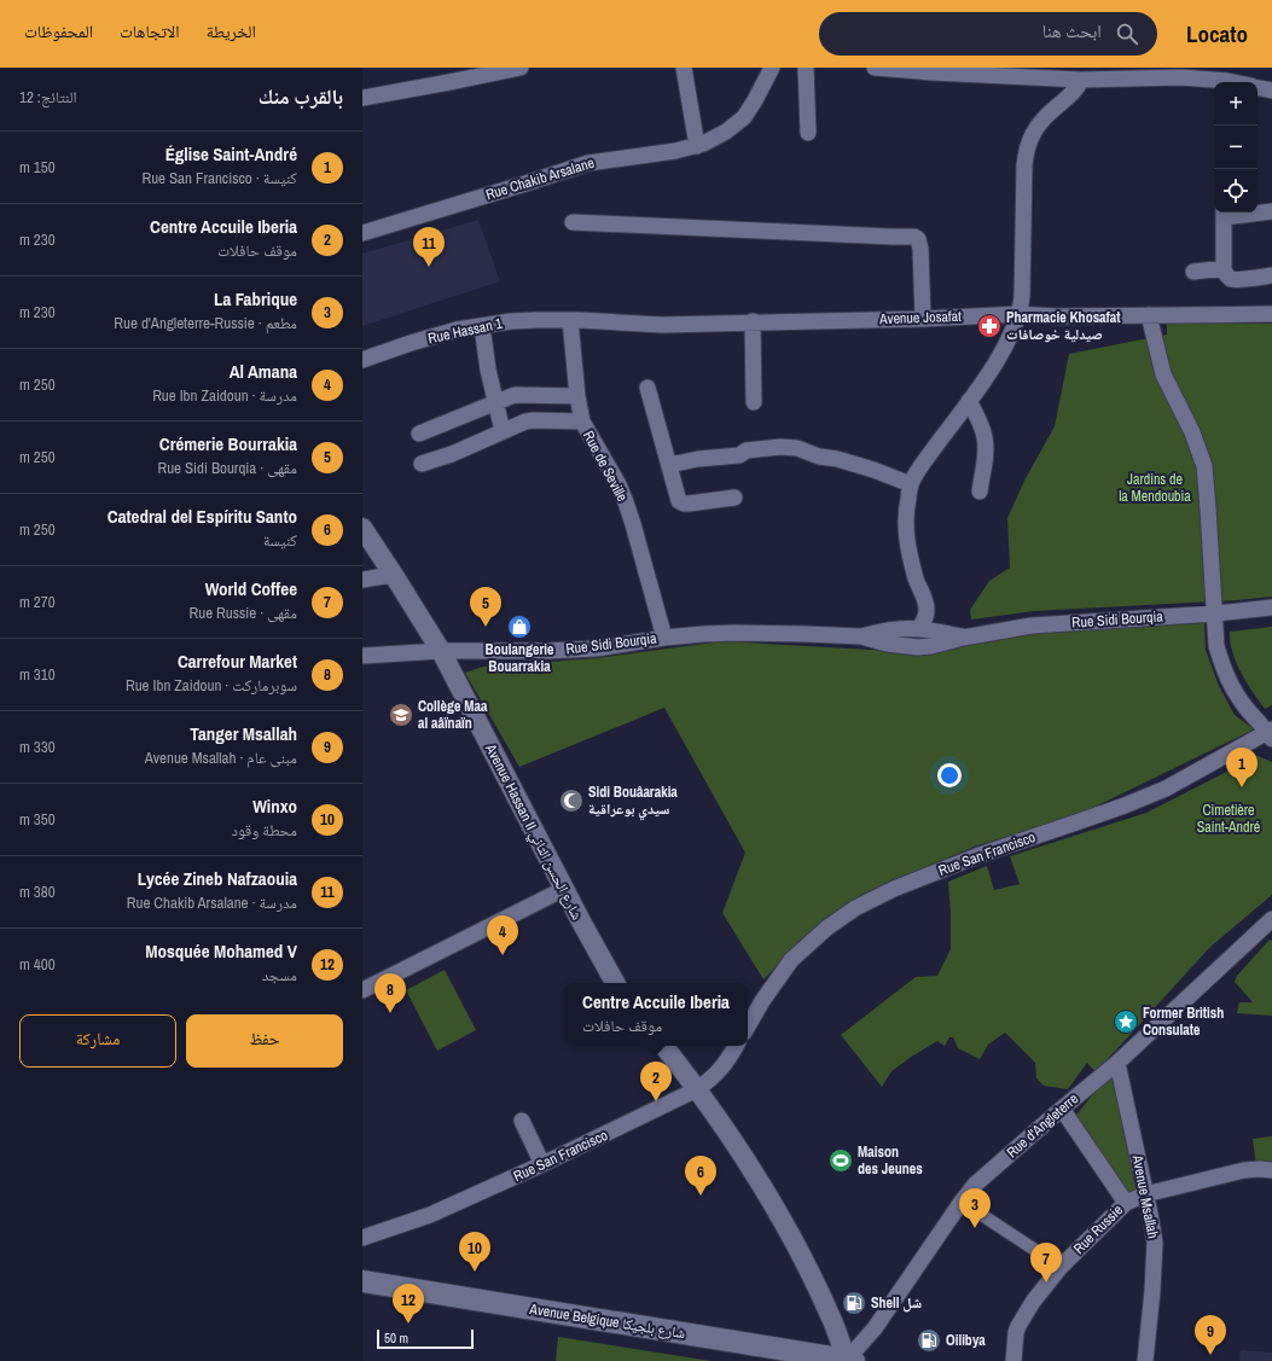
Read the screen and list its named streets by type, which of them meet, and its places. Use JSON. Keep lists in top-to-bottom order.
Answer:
{
  "streets": {
    "main road": ["Avenue Belgique شارع بلجيكا"],
    "street": [
      "Rue Chakib Arsalane",
      "Avenue Josafat",
      "Rue Hassan 1",
      "Rue de Seville",
      "Rue Sidi Bourqia",
      "Avenue Hassan II شارع الحسن الثاني",
      "Rue San Francisco",
      "Rue d'Angleterre",
      "Avenue Msallah",
      "Rue Russie"
    ]
  },
  "crossings": [
    ["Avenue Josafat", "Rue Hassan 1"],
    ["Avenue Josafat", "Rue de Seville"],
    ["Rue Hassan 1", "Rue de Seville"],
    ["Rue de Seville", "Rue Sidi Bourqia"],
    ["Rue Sidi Bourqia", "Avenue Hassan II شارع الحسن الثاني"],
    ["Rue d'Angleterre", "Avenue Msallah"],
    ["Rue d'Angleterre", "Avenue Belgique شارع بلجيكا"],
    ["Avenue Msallah", "Rue Russie"]
  ],
  "parks": ["Jardins de la Mendoubia", "Cimetière Saint-André"],
  "places": {
    "pharmacy": ["Pharmacie Khosafat صيدلية خوصافات"],
    "shop": ["Boulangerie Bouarrakia"],
    "school or university": ["Collège Maa al aâïnaïn"],
    "mosque": ["Sidi Bouâarakia سيدي بوعراقية"],
    "place": ["Former British Consulate"],
    "sports": ["Maison des Jeunes"],
    "fuel station": ["Shell شل", "Oilibya"]
  },
  "scale_bar": "50 m",
  "page": {
    "header": "Locato",
    "search": "ابحث هنا",
    "nav": ["الخريطة", "الاتجاهات", "المحفوظات"],
    "heading": ["بالقرب منك", "النتائج: 12"],
    "map_buttons": ["+", "−"],
    "list": [
      {
        "mark": "1",
        "name": "Église Saint-André",
        "note": "كنيسة · Rue San Francisco",
        "value": "150 m"
      },
      {
        "mark": "2",
        "name": "Centre Accuile Iberia",
        "note": "موقف حافلات",
        "value": "230 m"
      },
      {
        "mark": "3",
        "name": "La Fabrique",
        "note": "مطعم · Rue d'Angleterre-Russie",
        "value": "230 m"
      },
      {
        "mark": "4",
        "name": "Al Amana",
        "note": "مدرسة · Rue Ibn Zaidoun",
        "value": "250 m"
      },
      {
        "mark": "5",
        "name": "Crémerie Bourrakia",
        "note": "مقهى · Rue Sidi Bourqia",
        "value": "250 m"
      },
      {
        "mark": "6",
        "name": "Catedral del Espíritu Santo",
        "note": "كنيسة",
        "value": "250 m"
      },
      {
        "mark": "7",
        "name": "World Coffee",
        "note": "مقهى · Rue Russie",
        "value": "270 m"
      },
      {
        "mark": "8",
        "name": "Carrefour Market",
        "note": "سوبرماركت · Rue Ibn Zaidoun",
        "value": "310 m"
      },
      {
        "mark": "9",
        "name": "Tanger Msallah",
        "note": "مبنى عام · Avenue Msallah",
        "value": "330 m"
      },
      {
        "mark": "10",
        "name": "Winxo",
        "note": "محطة وقود",
        "value": "350 m"
      },
      {
        "mark": "11",
        "name": "Lycée Zineb Nafzaouia",
        "note": "مدرسة · Rue Chakib Arsalane",
        "value": "380 m"
      },
      {
        "mark": "12",
        "name": "Mosquée Mohamed V",
        "note": "مسجد",
        "value": "400 m"
      }
    ],
    "pins": [
      "11",
      "5",
      "1",
      "4",
      "8",
      "2",
      "6",
      "3",
      "10",
      "7",
      "12",
      "9"
    ],
    "popup": ["Centre Accuile Iberia", "موقف حافلات"],
    "buttons": ["حفظ", "مشاركة"],
    "scale": "50 m"
  }
}
